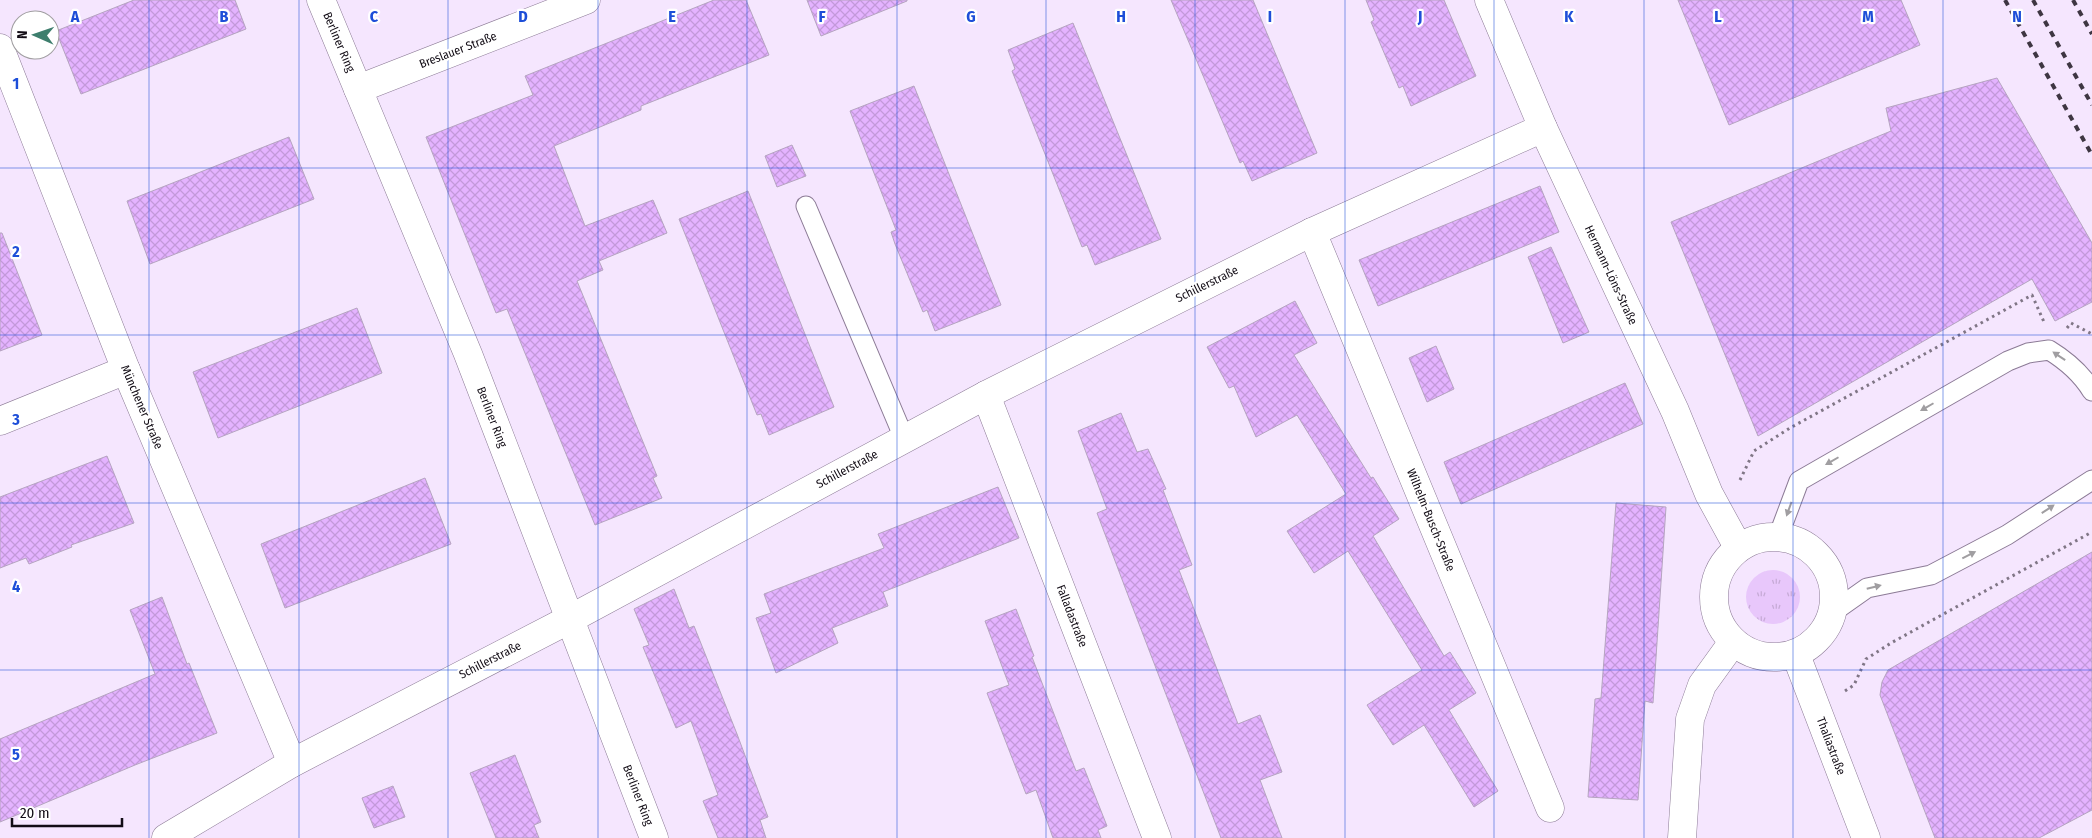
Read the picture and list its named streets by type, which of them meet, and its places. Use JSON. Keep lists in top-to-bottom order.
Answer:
{
  "streets": {
    "street": [
      "Berliner Ring",
      "Breslauer Straße",
      "Hermann-Löns-Straße",
      "Schillerstraße",
      "Münchener Straße",
      "Wilhelm-Busch-Straße",
      "Falladastraße",
      "Thaliastraße"
    ]
  },
  "crossings": [
    ["Berliner Ring", "Breslauer Straße"],
    ["Berliner Ring", "Schillerstraße"],
    ["Hermann-Löns-Straße", "Schillerstraße"],
    ["Hermann-Löns-Straße", "Thaliastraße"],
    ["Schillerstraße", "Münchener Straße"],
    ["Schillerstraße", "Wilhelm-Busch-Straße"],
    ["Schillerstraße", "Falladastraße"]
  ],
  "scale_bar": "20 m",
  "north": "left",
  "grid": {
    "columns": [
      "A",
      "B",
      "C",
      "D",
      "E",
      "F",
      "G",
      "H",
      "I",
      "J",
      "K",
      "L",
      "M",
      "N"
    ],
    "rows": [
      "1",
      "2",
      "3",
      "4",
      "5"
    ]
  }
}
